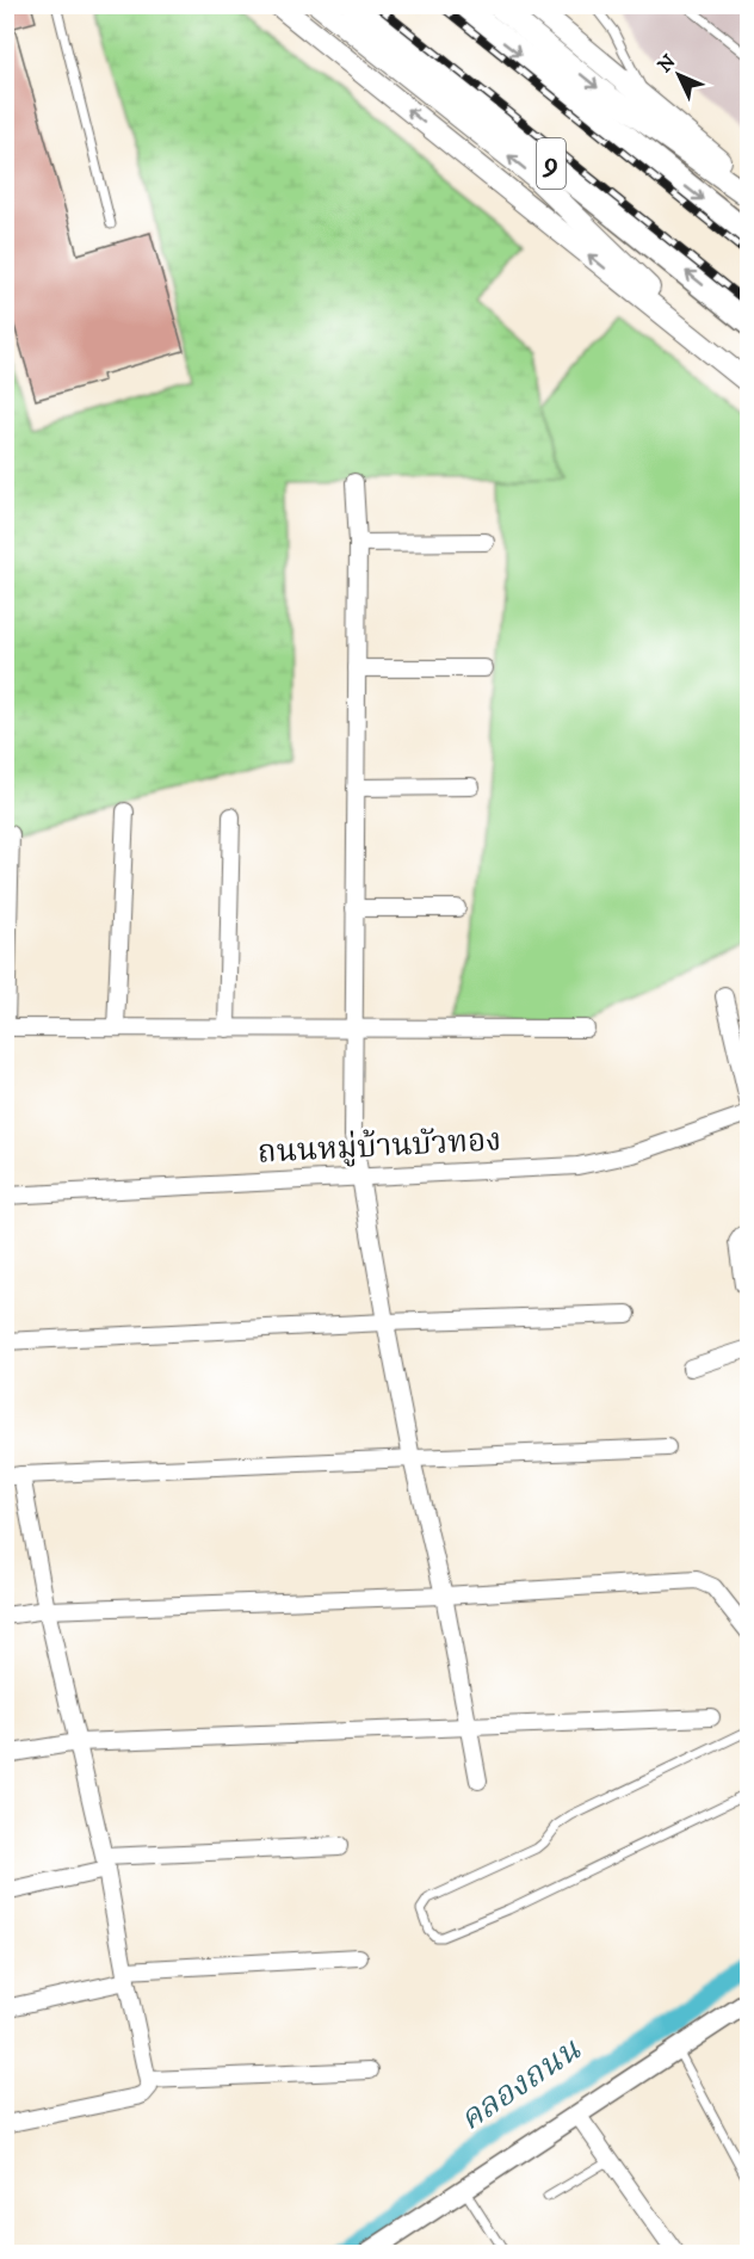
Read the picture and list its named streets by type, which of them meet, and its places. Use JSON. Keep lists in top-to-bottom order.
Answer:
{
  "streets": {
    "highway": ["9"],
    "street": ["ถนนหมู่บ้านบัวทอง"]
  },
  "water": ["คลองถนน"],
  "north": "top left"
}
